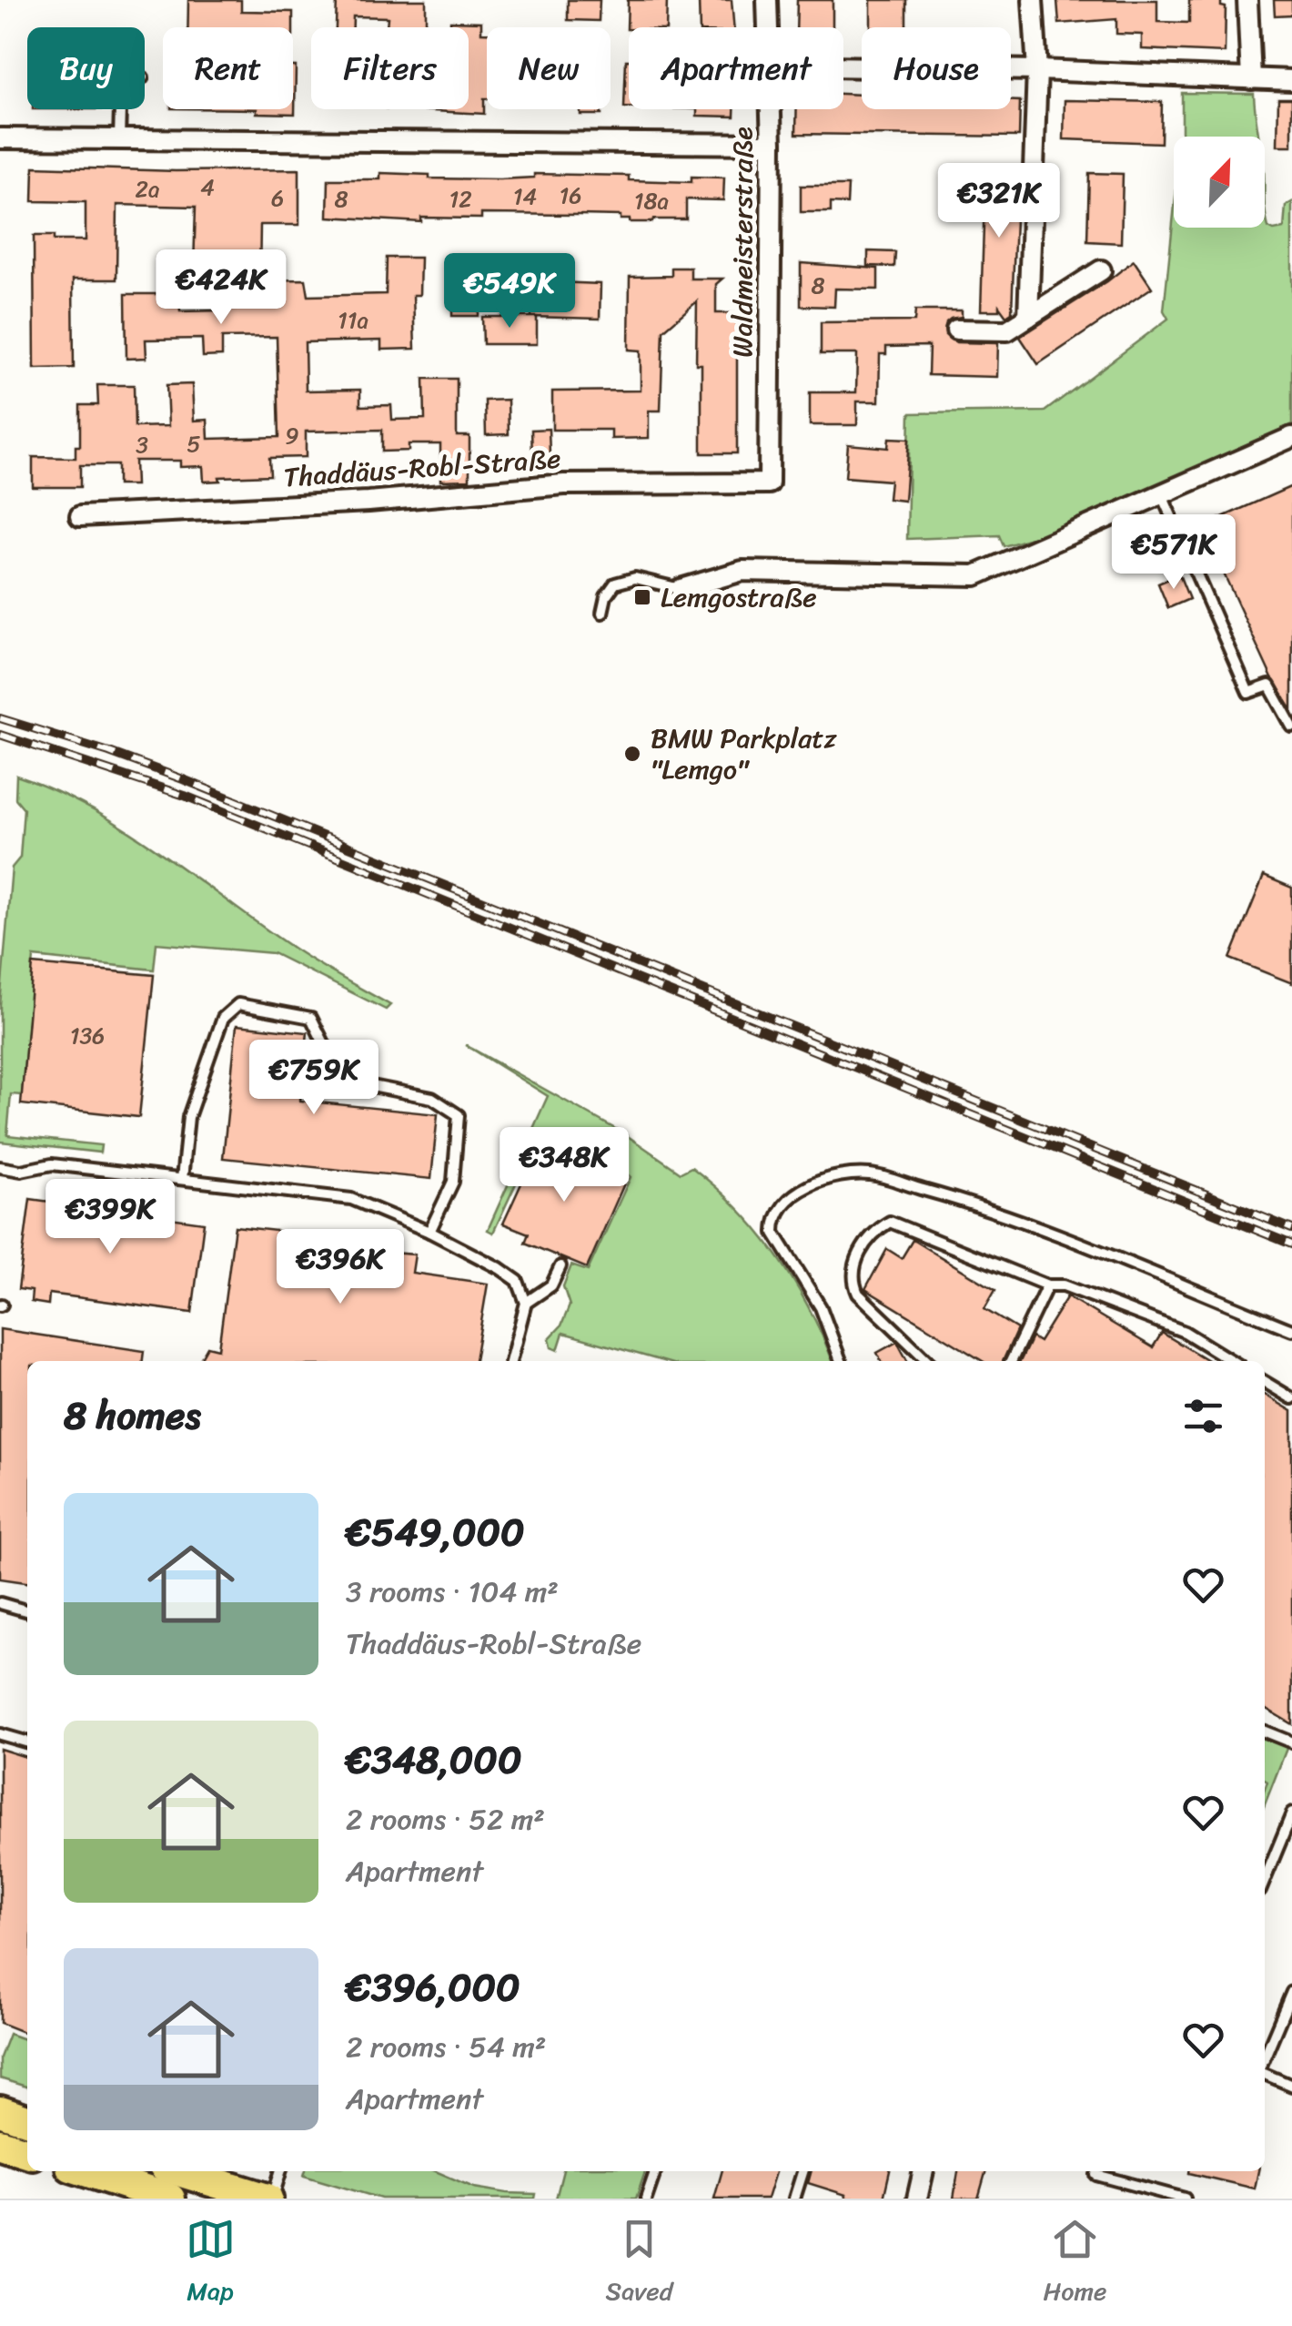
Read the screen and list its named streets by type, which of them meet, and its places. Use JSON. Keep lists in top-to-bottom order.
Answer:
{
  "streets": {
    "street": ["Waldmeisterstraße", "Thaddäus-Robl-Straße"]
  },
  "crossings": [
    ["Waldmeisterstraße", "Thaddäus-Robl-Straße"]
  ],
  "places": {
    "transit": ["Lemgostraße"],
    "other": ["BMW Parkplatz \"Lemgo\""]
  },
  "house_numbers": [
    "4",
    "2a",
    "16",
    "14",
    "6",
    "8",
    "12",
    "18a",
    "8",
    "11a",
    "9",
    "5",
    "3",
    "136"
  ],
  "north": "top right",
  "page": {
    "chip": [
      "Buy",
      "Rent",
      "Filters",
      "New",
      "Apartment",
      "House"
    ],
    "price": [
      "€321K",
      "€424K",
      "€549K",
      "€571K",
      "€759K",
      "€348K",
      "€399K",
      "€396K"
    ],
    "heading": "8 homes",
    "list": [
      {
        "name": "€549,000",
        "note": "3 rooms · 104 m² · Thaddäus-Robl-Straße"
      },
      {
        "name": "€348,000",
        "note": "2 rooms · 52 m² · Apartment"
      },
      {
        "name": "€396,000",
        "note": "2 rooms · 54 m² · Apartment"
      }
    ],
    "tabs": ["Map", "Saved", "Home"]
  }
}
